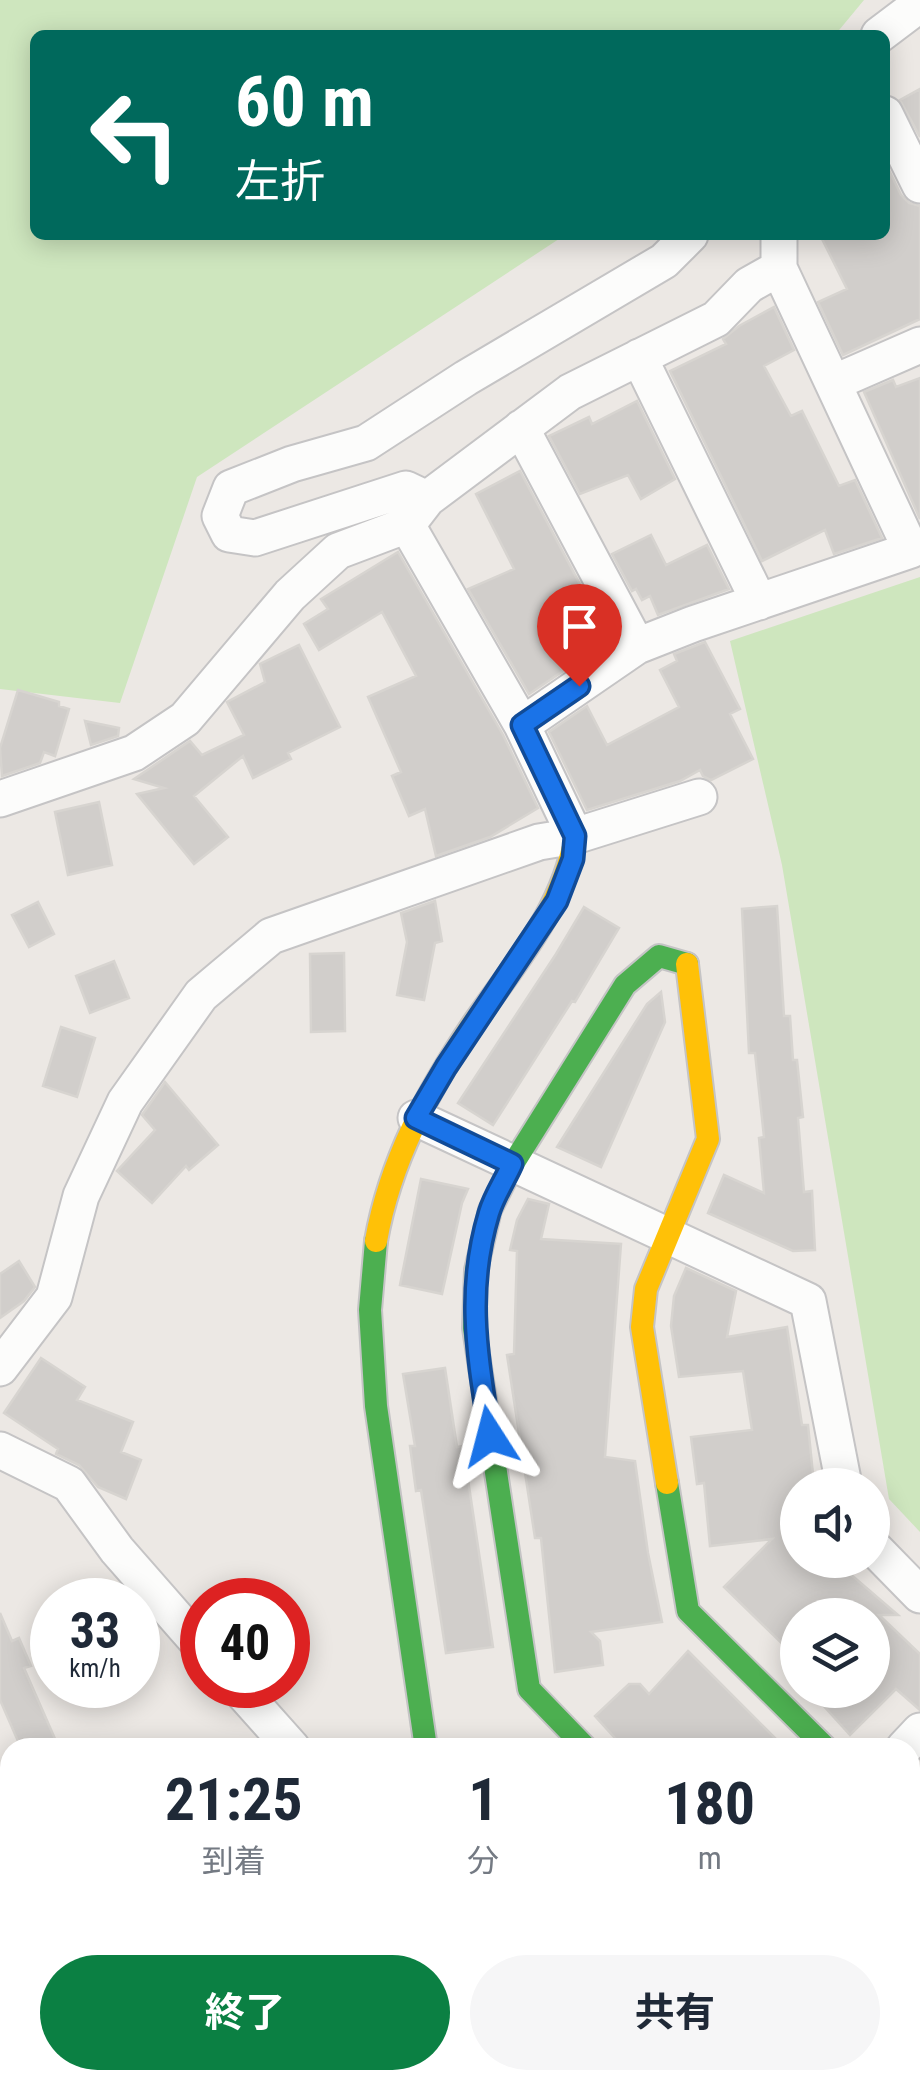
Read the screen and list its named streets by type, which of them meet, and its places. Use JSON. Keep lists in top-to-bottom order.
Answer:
{
  "page": {
    "turn": ["60 m", "左折"],
    "speed": "33 km/h",
    "limit": "40",
    "eta": [
      "21:25",
      "到着",
      "1",
      "分",
      "180",
      "m"
    ],
    "buttons": ["終了", "共有"]
  }
}
